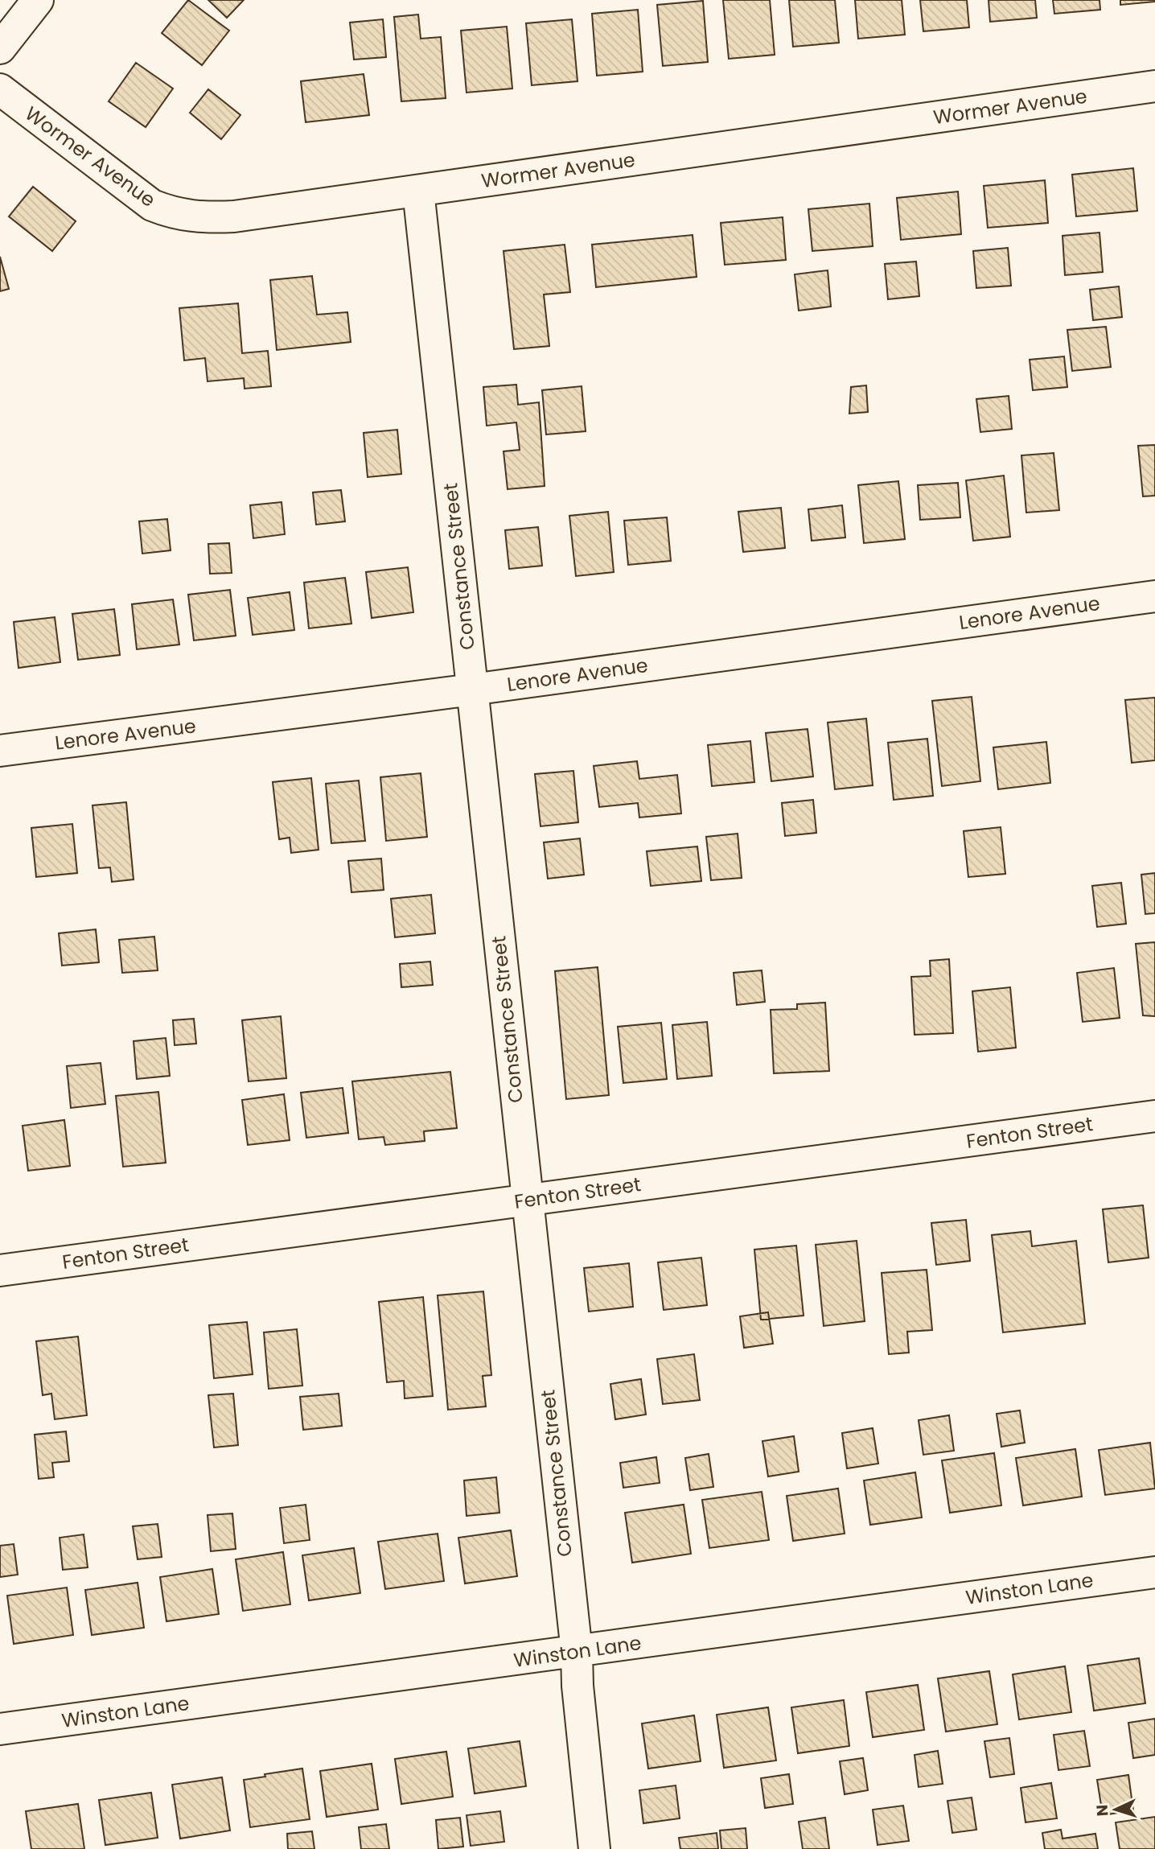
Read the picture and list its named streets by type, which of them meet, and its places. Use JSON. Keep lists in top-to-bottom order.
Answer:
{
  "streets": {
    "street": [
      "Wormer Avenue",
      "Constance Street",
      "Lenore Avenue",
      "Fenton Street",
      "Winston Lane"
    ]
  },
  "crossings": [
    ["Wormer Avenue", "Constance Street"],
    ["Constance Street", "Lenore Avenue"],
    ["Constance Street", "Fenton Street"],
    ["Constance Street", "Winston Lane"]
  ],
  "north": "left"
}
